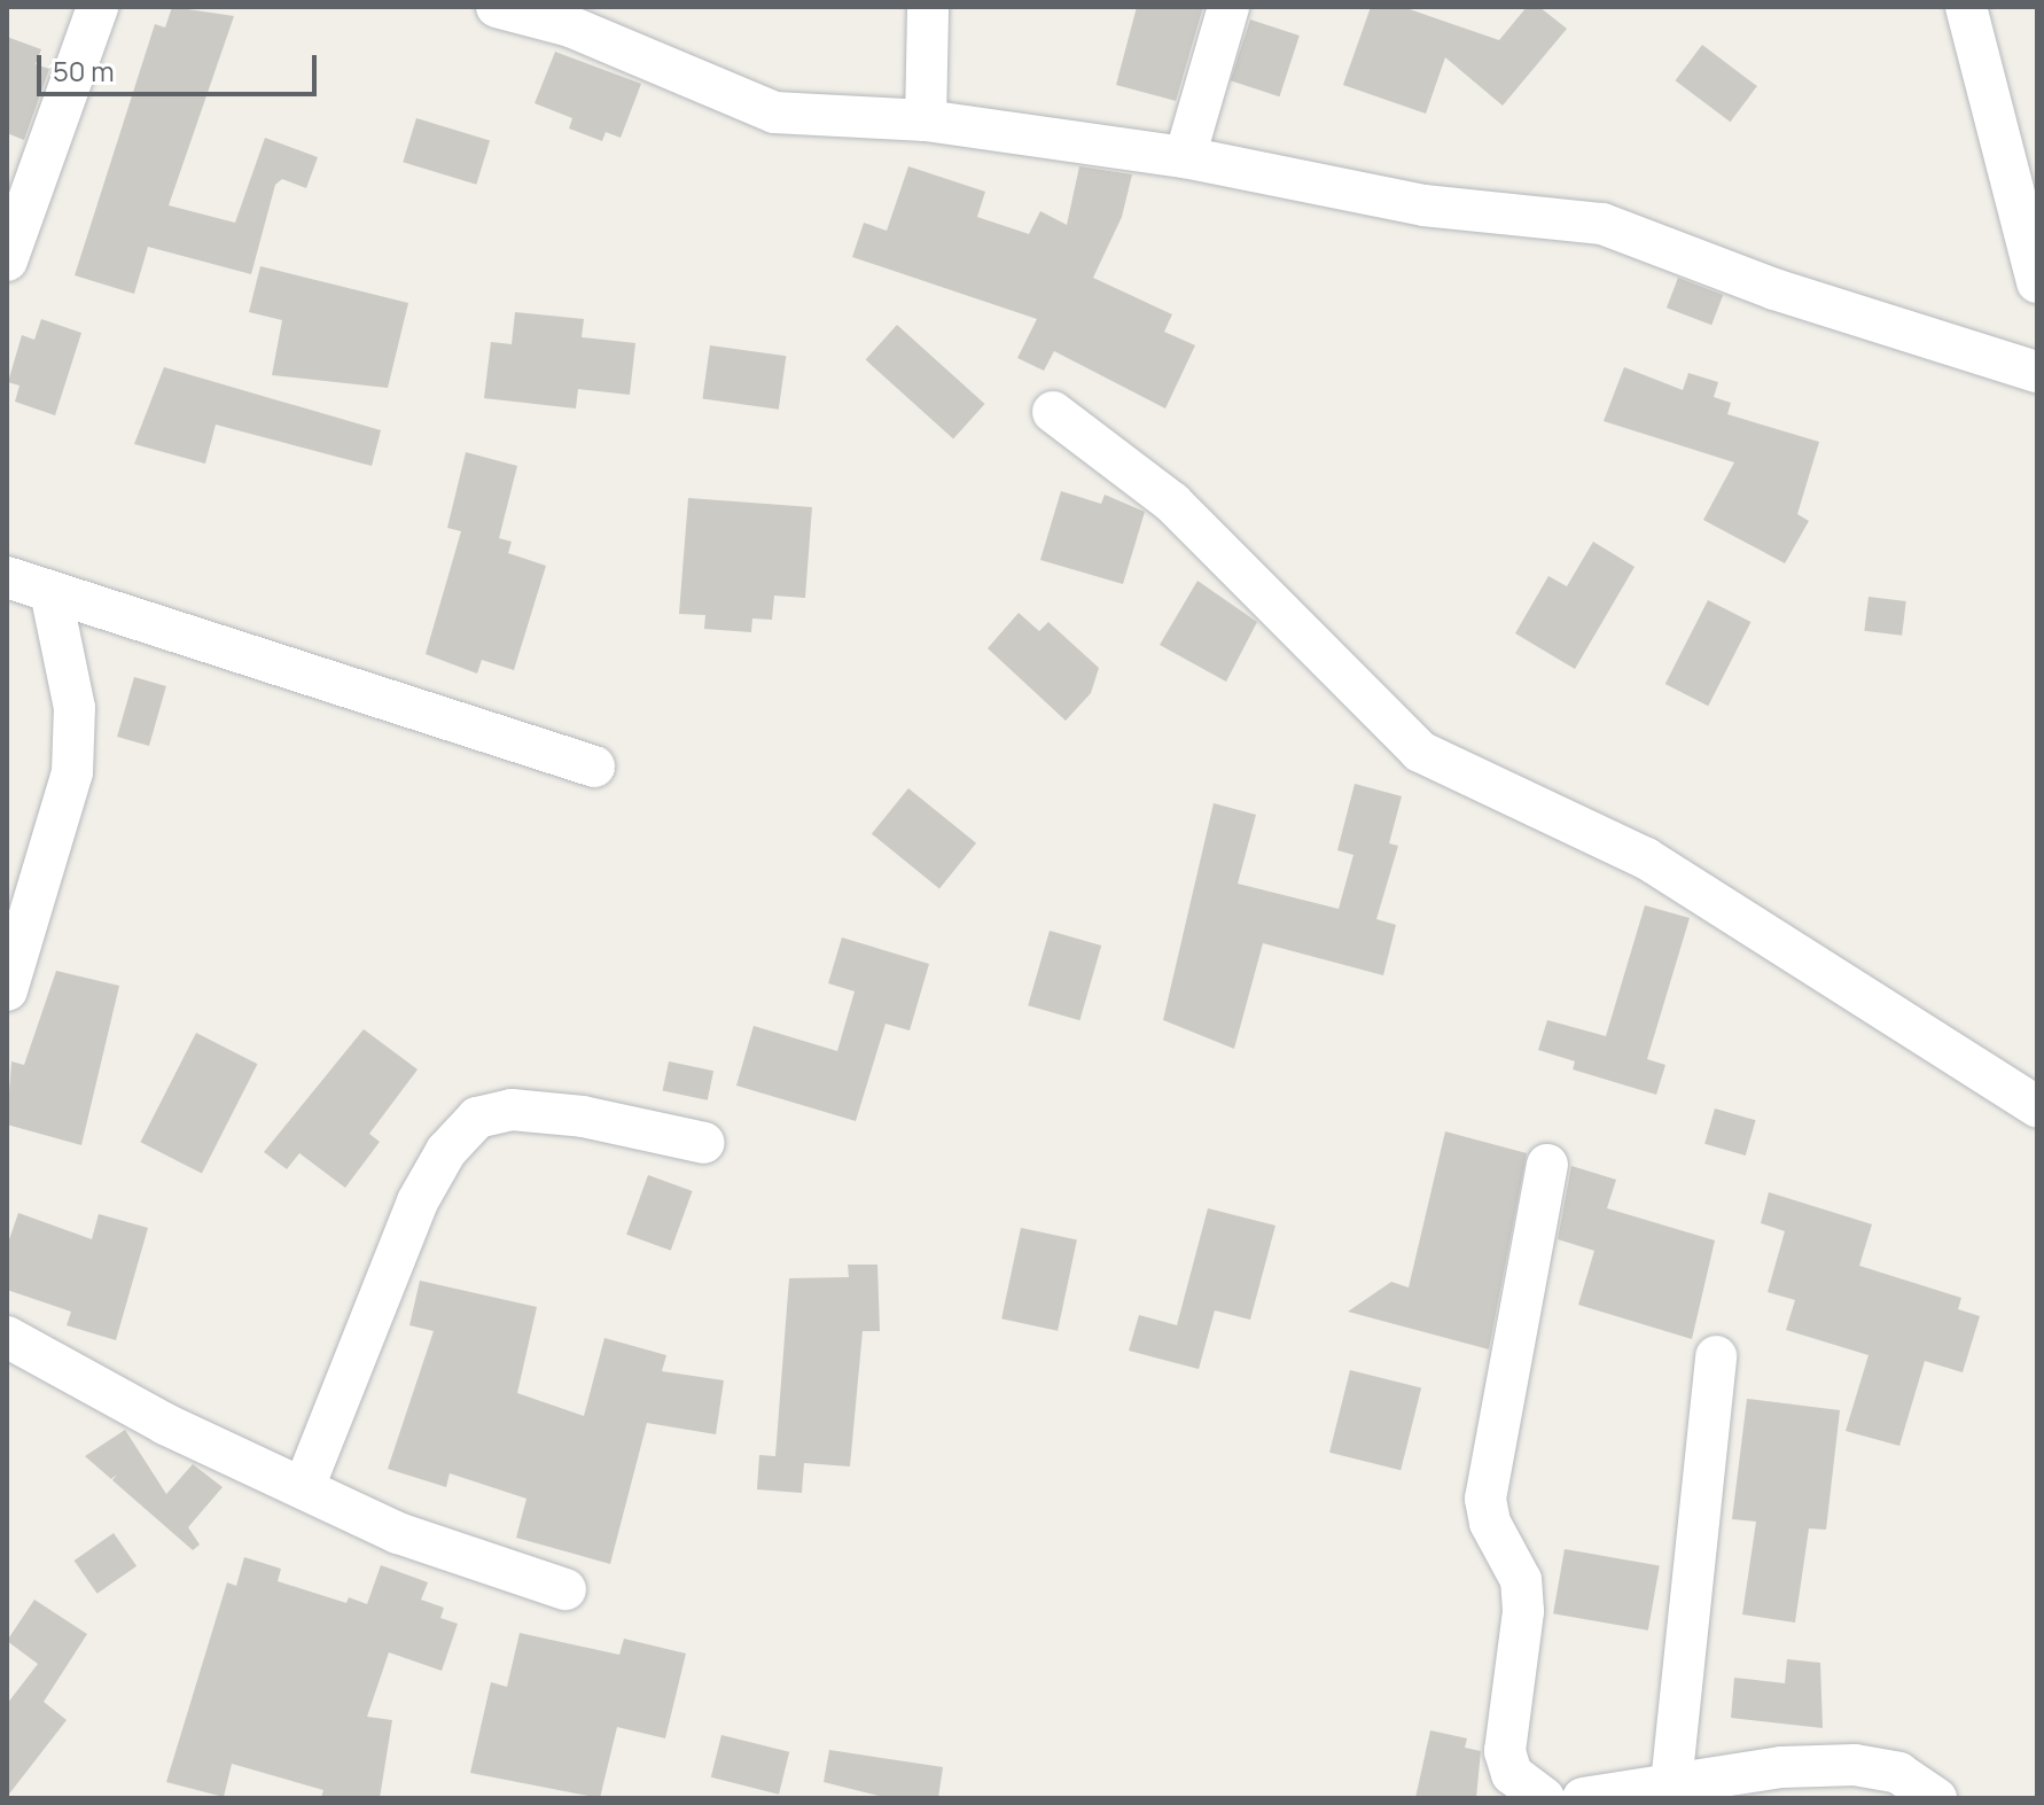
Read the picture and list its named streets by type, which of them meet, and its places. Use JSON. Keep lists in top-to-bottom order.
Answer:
{
  "scale_bar": "50 m"
}
